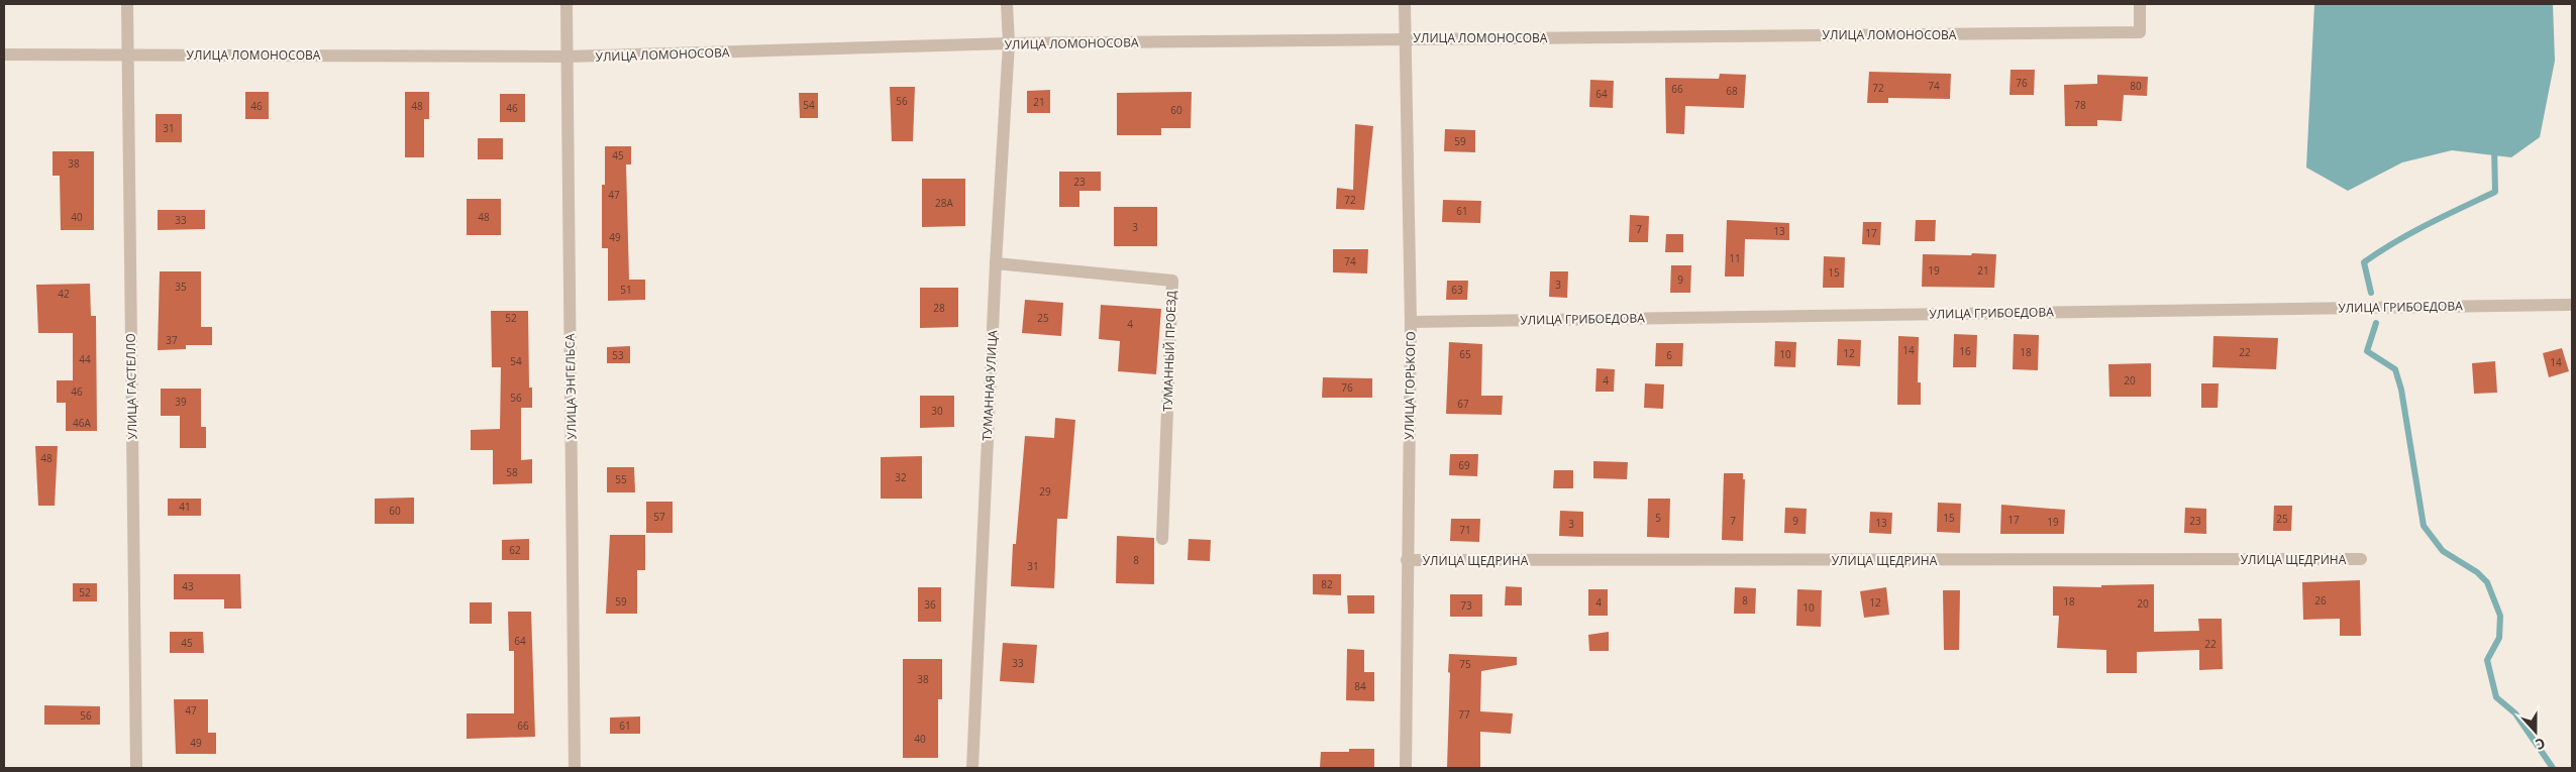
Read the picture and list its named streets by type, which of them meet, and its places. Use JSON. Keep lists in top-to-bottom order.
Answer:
{
  "streets": {
    "street": [
      "УЛИЦА ЛОМОНОСОВА",
      "УЛИЦА ГРИБОЕДОВА",
      "ТУМАННЫЙ ПРОЕЗД",
      "ТУМАННАЯ УЛИЦА",
      "УЛИЦА ГОРЬКОГО",
      "УЛИЦА ГАСТЕЛЛО",
      "УЛИЦА ЭНГЕЛЬСА",
      "УЛИЦА ЩЕДРИНА"
    ]
  },
  "crossings": [
    ["УЛИЦА ЛОМОНОСОВА", "ТУМАННАЯ УЛИЦА"],
    ["УЛИЦА ЛОМОНОСОВА", "УЛИЦА ГОРЬКОГО"],
    ["УЛИЦА ЛОМОНОСОВА", "УЛИЦА ГАСТЕЛЛО"],
    ["УЛИЦА ЛОМОНОСОВА", "УЛИЦА ЭНГЕЛЬСА"],
    ["УЛИЦА ГРИБОЕДОВА", "УЛИЦА ГОРЬКОГО"],
    ["ТУМАННЫЙ ПРОЕЗД", "ТУМАННАЯ УЛИЦА"],
    ["УЛИЦА ГОРЬКОГО", "УЛИЦА ЩЕДРИНА"]
  ],
  "house_numbers": [
    "76",
    "74",
    "80",
    "72",
    "66",
    "68",
    "64",
    "56",
    "21",
    "54",
    "78",
    "46",
    "48",
    "46",
    "60",
    "31",
    "59",
    "45",
    "38",
    "23",
    "47",
    "72",
    "28А",
    "61",
    "40",
    "48",
    "33",
    "3",
    "7",
    "13",
    "17",
    "49",
    "11",
    "74",
    "19",
    "21",
    "15",
    "9",
    "3",
    "35",
    "51",
    "63",
    "42",
    "28",
    "52",
    "25",
    "4",
    "37",
    "14",
    "16",
    "18",
    "22",
    "12",
    "65",
    "10",
    "53",
    "6",
    "44",
    "54",
    "14",
    "4",
    "20",
    "76",
    "46",
    "56",
    "39",
    "67",
    "30",
    "46А",
    "48",
    "69",
    "58",
    "32",
    "55",
    "29",
    "41",
    "60",
    "57",
    "5",
    "15",
    "25",
    "17",
    "7",
    "9",
    "23",
    "19",
    "13",
    "3",
    "71",
    "62",
    "8",
    "31",
    "82",
    "43",
    "52",
    "8",
    "26",
    "59",
    "18",
    "4",
    "12",
    "20",
    "36",
    "73",
    "10",
    "64",
    "45",
    "22",
    "33",
    "75",
    "38",
    "84",
    "47",
    "77",
    "56",
    "66",
    "61",
    "40",
    "49"
  ],
  "north": "bottom"
}
